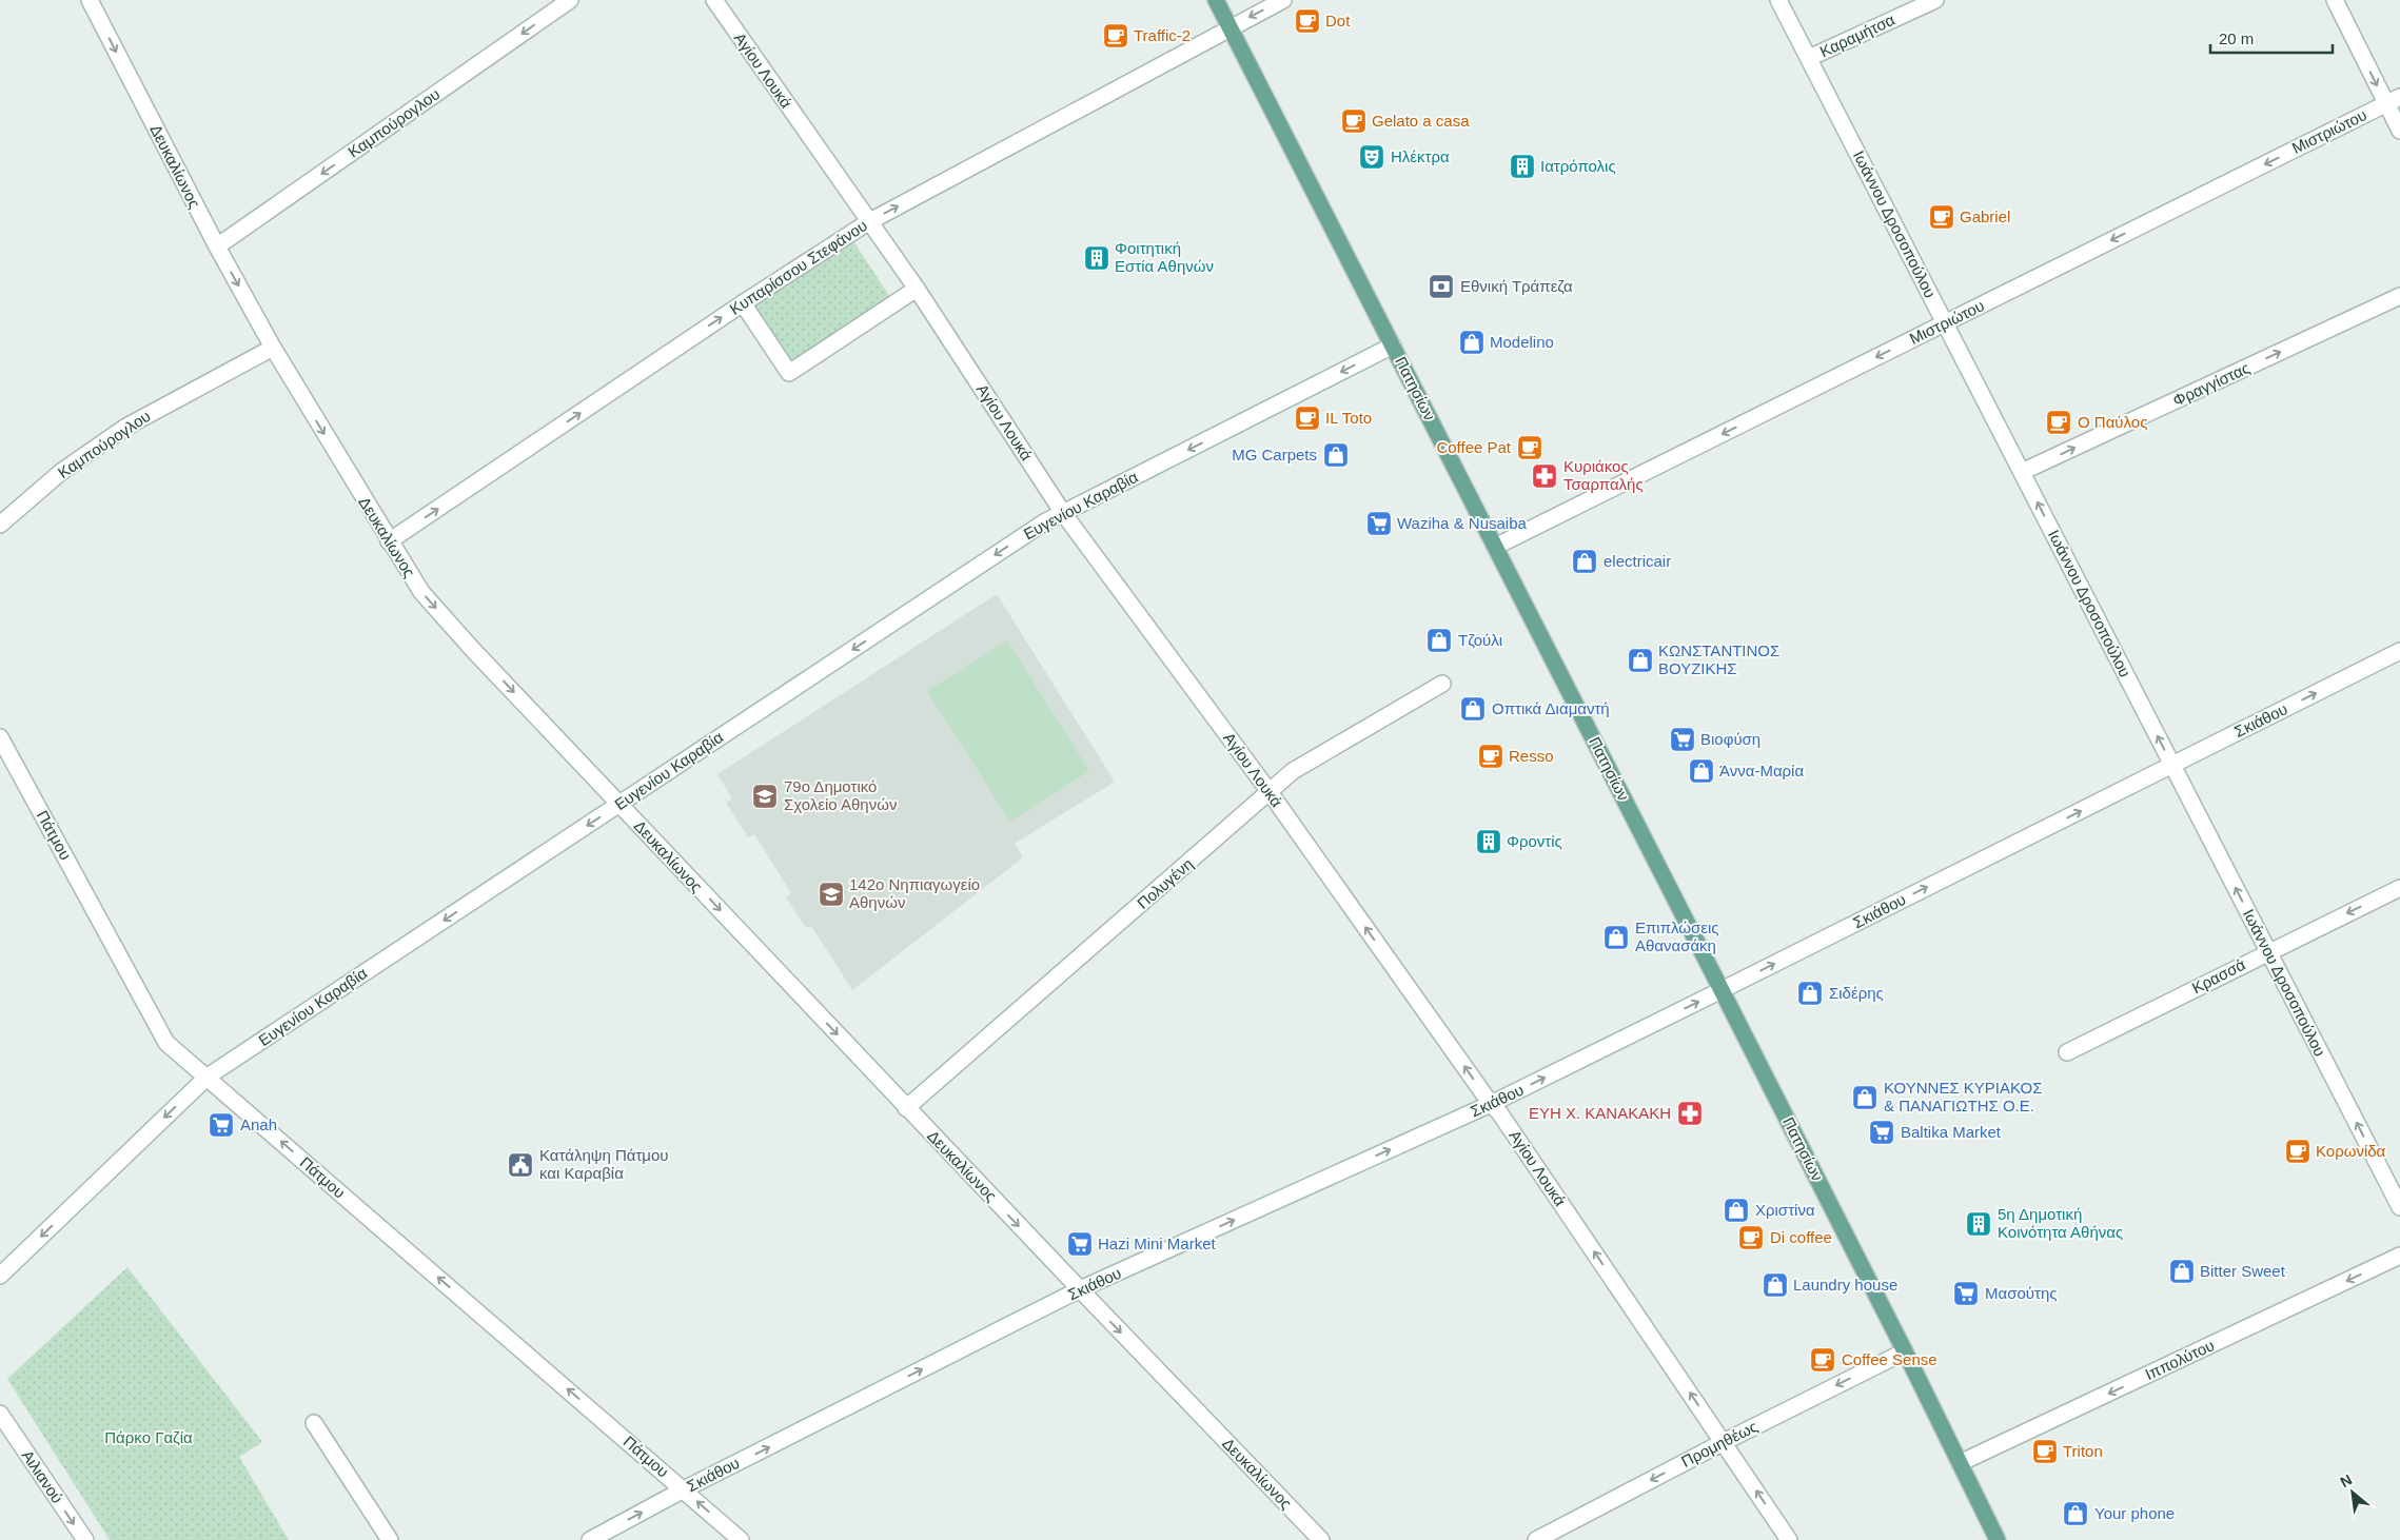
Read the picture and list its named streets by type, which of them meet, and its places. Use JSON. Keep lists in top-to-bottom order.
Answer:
{
  "streets": {
    "main road": ["Πατησίων"],
    "street": [
      "Καραμήτσα",
      "Αγίου Λουκά",
      "Καμπούρογλου",
      "Μιστριώτου",
      "Δευκαλίωνος",
      "Ιωάννου Δροσοπούλου",
      "Κυπαρίσσου Στεφάνου",
      "Φραγγίστας",
      "Ευγενίου Καραβία",
      "Σκιάθου",
      "Πάτμου",
      "Πολυγένη",
      "Κρασσά",
      "Ιππολύτου",
      "Προμηθέως",
      "Αιλιανού"
    ]
  },
  "crossings": [
    ["Καραμήτσα", "Ιωάννου Δροσοπούλου"],
    ["Αγίου Λουκά", "Κυπαρίσσου Στεφάνου"],
    ["Αγίου Λουκά", "Ευγενίου Καραβία"],
    ["Αγίου Λουκά", "Σκιάθου"],
    ["Αγίου Λουκά", "Πολυγένη"],
    ["Αγίου Λουκά", "Προμηθέως"],
    ["Καμπούρογλου", "Δευκαλίωνος"],
    ["Μιστριώτου", "Ιωάννου Δροσοπούλου"],
    ["Μιστριώτου", "Πατησίων"],
    ["Δευκαλίωνος", "Κυπαρίσσου Στεφάνου"],
    ["Δευκαλίωνος", "Ευγενίου Καραβία"],
    ["Δευκαλίωνος", "Σκιάθου"],
    ["Δευκαλίωνος", "Πολυγένη"],
    ["Ιωάννου Δροσοπούλου", "Φραγγίστας"],
    ["Ιωάννου Δροσοπούλου", "Σκιάθου"],
    ["Ιωάννου Δροσοπούλου", "Κρασσά"],
    ["Κυπαρίσσου Στεφάνου", "Πατησίων"],
    ["Πατησίων", "Ευγενίου Καραβία"],
    ["Πατησίων", "Σκιάθου"],
    ["Πατησίων", "Ιππολύτου"],
    ["Πατησίων", "Προμηθέως"],
    ["Ευγενίου Καραβία", "Πάτμου"],
    ["Σκιάθου", "Πάτμου"]
  ],
  "one_way": [
    "Αγίου Λουκά",
    "Καμπούρογλου",
    "Μιστριώτου",
    "Δευκαλίωνος",
    "Ιωάννου Δροσοπούλου",
    "Κυπαρίσσου Στεφάνου",
    "Φραγγίστας",
    "Ευγενίου Καραβία",
    "Σκιάθου",
    "Πάτμου",
    "Κρασσά",
    "Ιππολύτου",
    "Προμηθέως",
    "Αιλιανού"
  ],
  "parks": ["Πάρκο Γαζία"],
  "places": {
    "cafe": [
      "Dot",
      "Traffic-2",
      "Gelato a casa",
      "Gabriel",
      "IL Toto",
      "Ο Παύλος",
      "Coffee Pat",
      "Resso",
      "Κορωνίδα",
      "Di coffee",
      "Coffee Sense",
      "Triton"
    ],
    "theatre": ["Ηλέκτρα"],
    "building": [
      "Ιατρόπολις",
      "Φοιτητική Εστία Αθηνών",
      "Φροντίς",
      "5η Δημοτική Κοινότητα Αθήνας"
    ],
    "bank": ["Εθνική Τράπεζα"],
    "shop": [
      "Modelino",
      "MG Carpets",
      "electricair",
      "Τζούλι",
      "ΚΩΝΣΤΑΝΤΙΝΟΣ ΒΟΥΖΙΚΗΣ",
      "Οπτικά Διαμαντή",
      "Άννα-Μαρία",
      "Επιπλώσεις Αθανασάκη",
      "Σιδέρης",
      "ΚΟΥΝΝΕΣ ΚΥΡΙΑΚΟΣ & ΠΑΝΑΓΙΩΤΗΣ Ο.Ε.",
      "Χριστίνα",
      "Bitter Sweet",
      "Laundry house",
      "Your phone"
    ],
    "pharmacy": ["Κυριάκος Τσαρπαλής", "ΕΥΗ Χ. ΚΑΝΑΚΑΚΗ"],
    "supermarket": [
      "Waziha & Nusaiba",
      "Βιοφύση",
      "Anah",
      "Baltika Market",
      "Hazi Mini Market",
      "Μασούτης"
    ],
    "school or university": ["79ο Δημοτικό Σχολείο Αθηνών", "142ο Νηπιαγωγείο Αθηνών"],
    "public building": ["Κατάληψη Πάτμου και Καραβία"]
  },
  "scale_bar": "20 m",
  "north": "top left"
}
